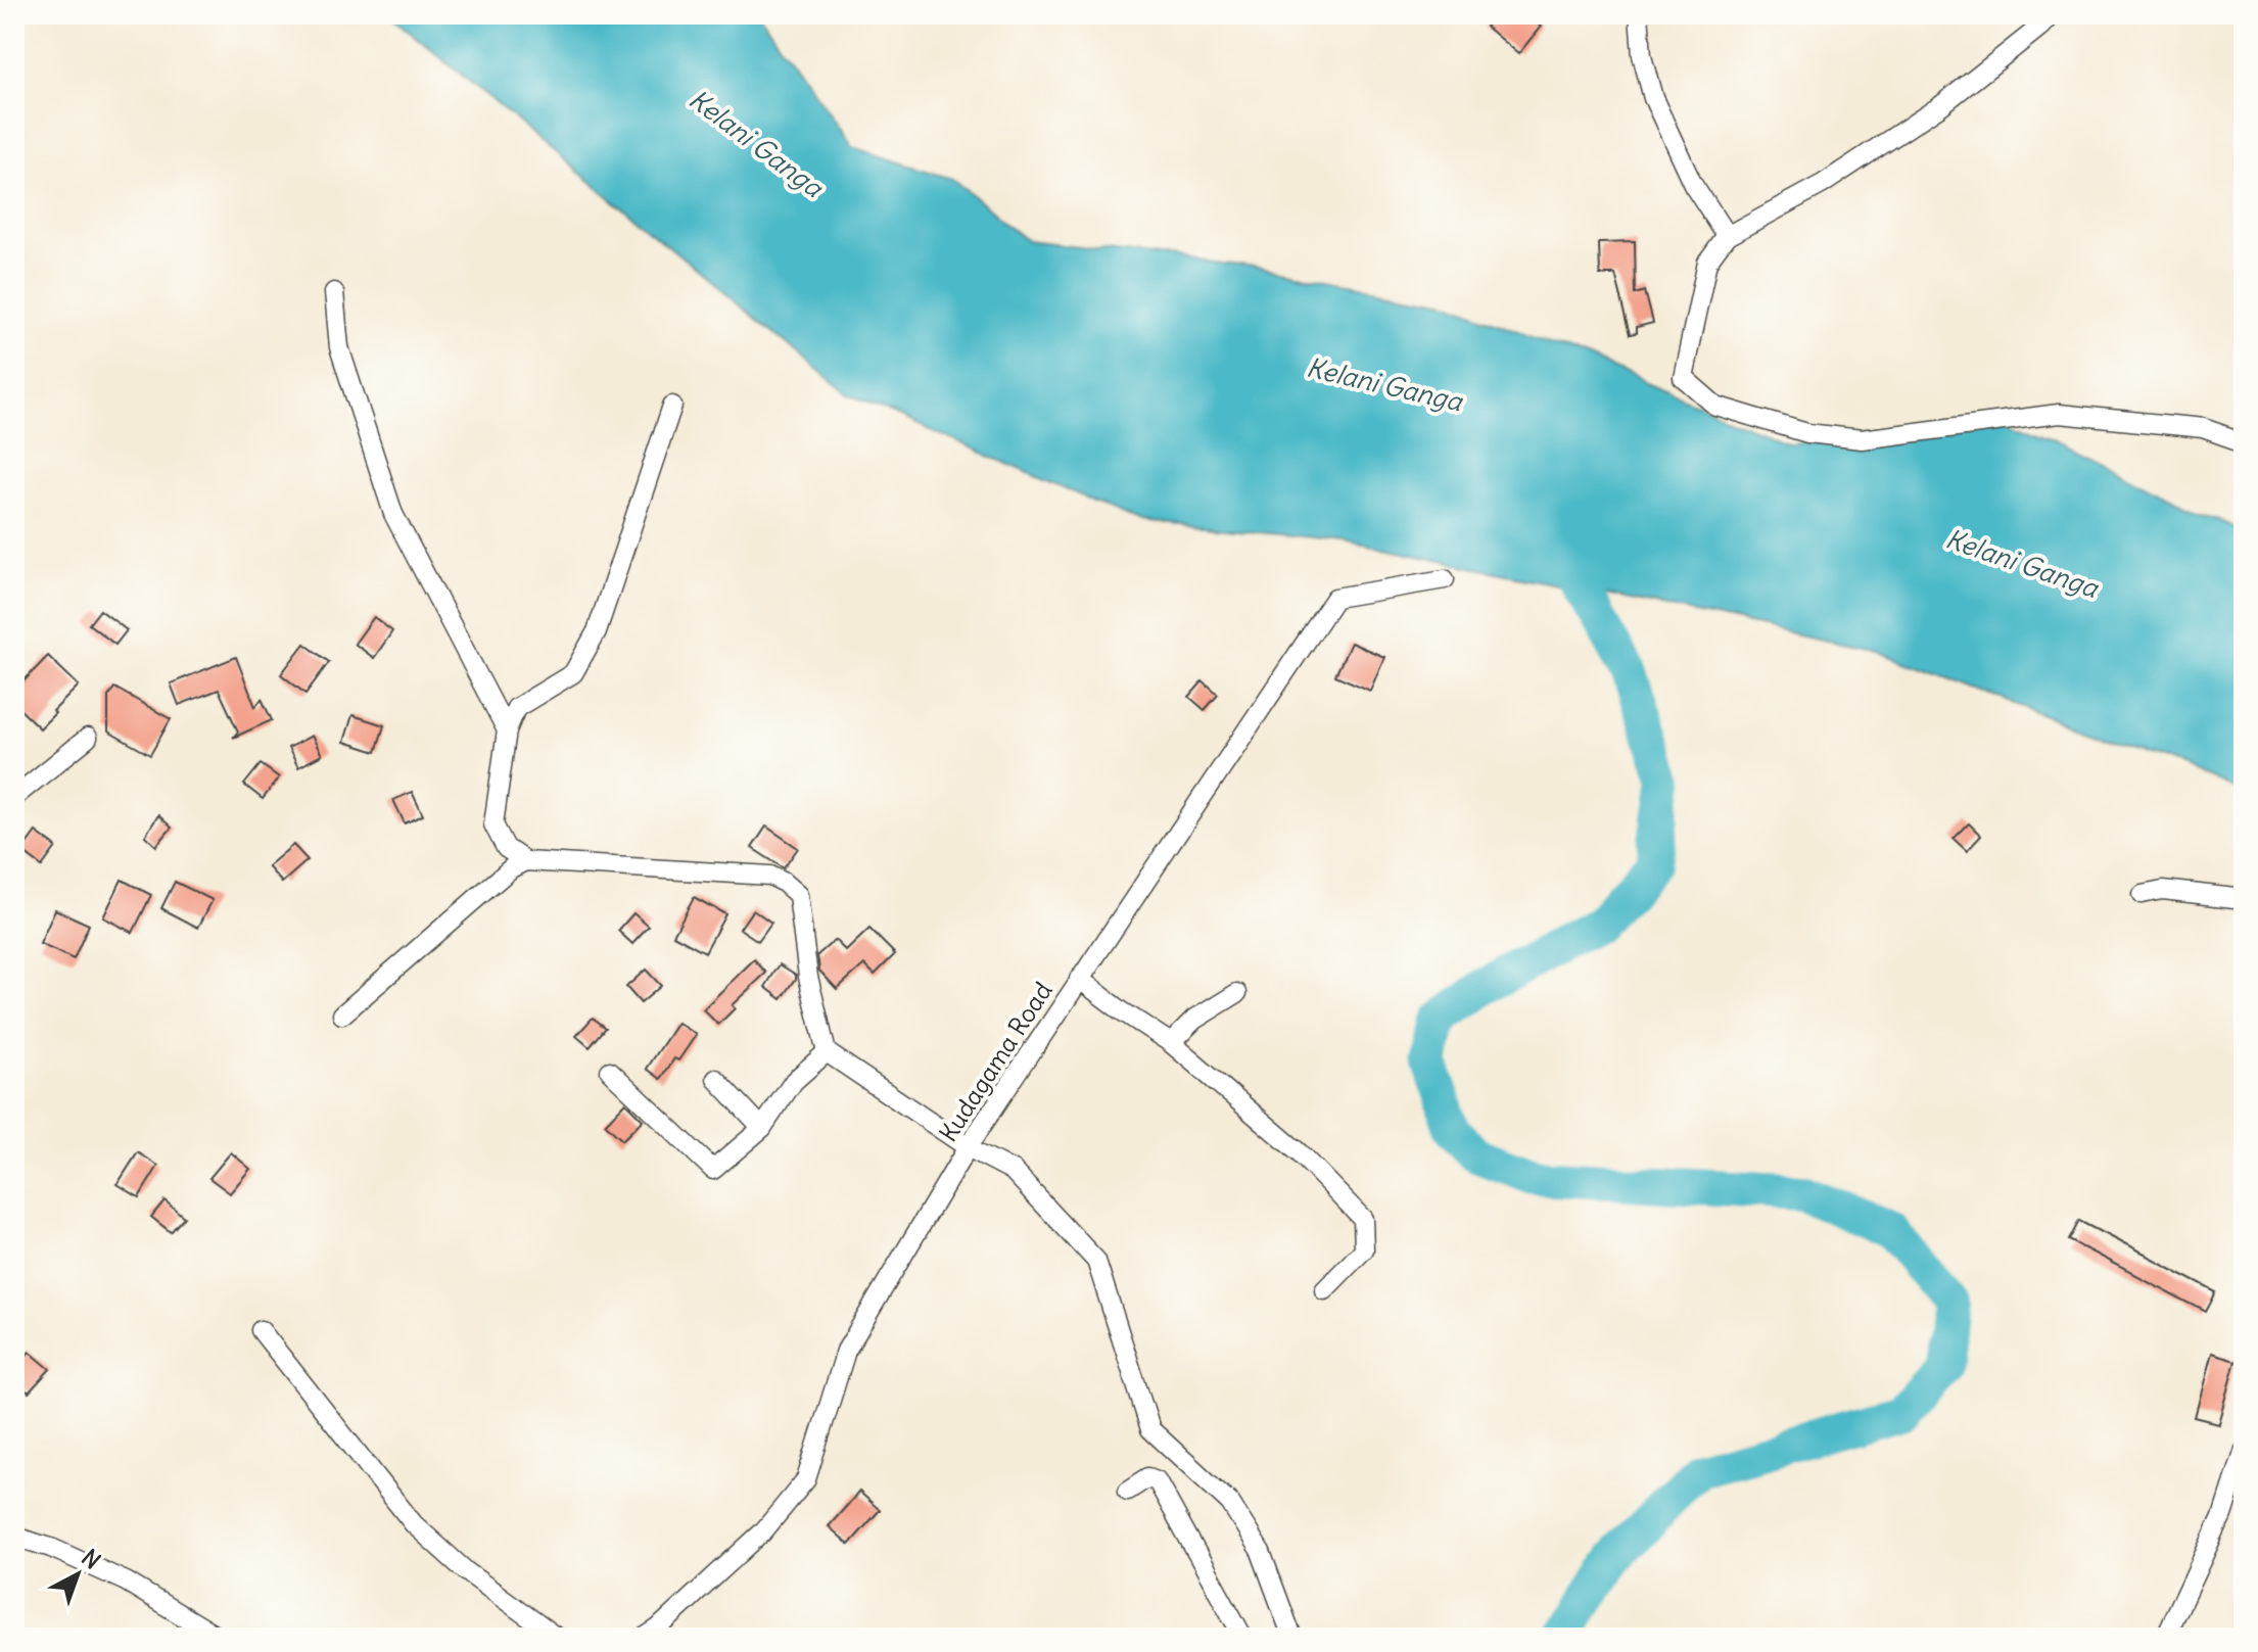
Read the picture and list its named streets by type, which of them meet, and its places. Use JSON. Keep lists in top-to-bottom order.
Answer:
{
  "streets": {
    "street": ["Kudagama Road"]
  },
  "water": ["Kelani Ganga"],
  "north": "top right"
}
